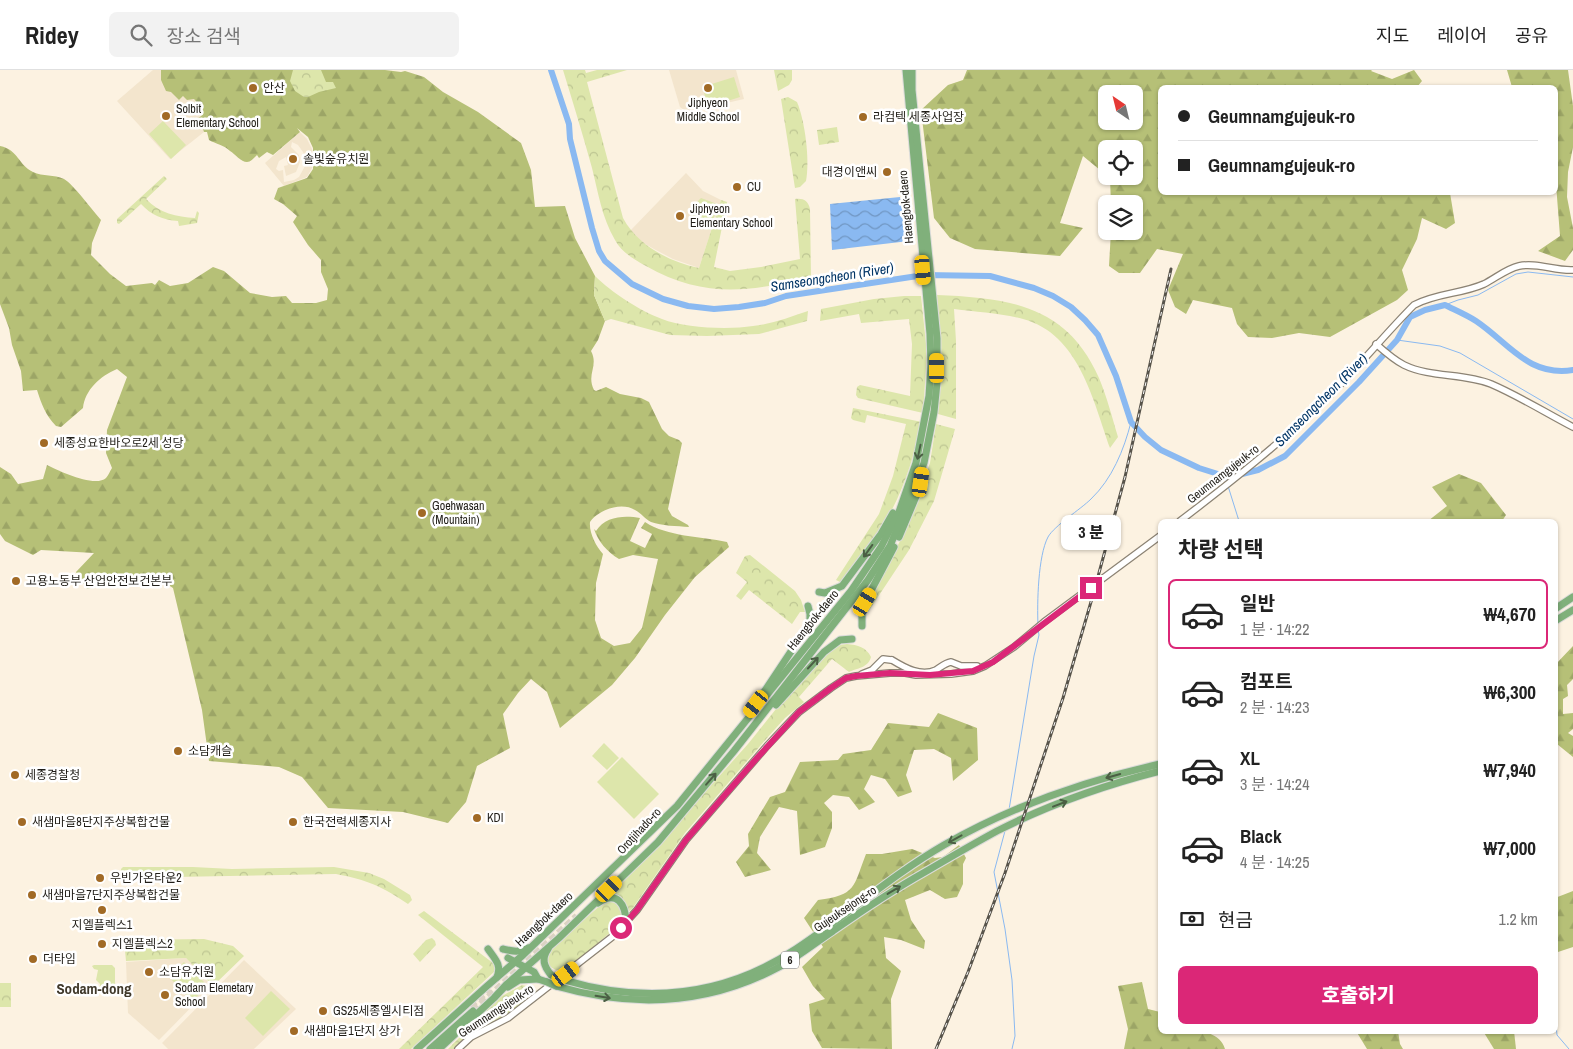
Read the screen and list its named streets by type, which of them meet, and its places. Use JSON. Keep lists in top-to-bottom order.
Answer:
{
  "streets": {
    "highway": [
      "Haengbok-daero",
      "Orotjihado-ro",
      "Gujeuksejong-ro",
      "6"
    ],
    "main road": ["Geumnamgujeuk-ro"]
  },
  "crossings": [
    ["Haengbok-daero", "Orotjihado-ro"],
    ["Haengbok-daero", "Gujeuksejong-ro"]
  ],
  "districts": ["Sodam-dong"],
  "water": ["Samseongcheon (River)"],
  "places": [
    "안산",
    "Jiphyeon Middle School",
    "Solbit Elementary School",
    "라컴텍 세종사업장",
    "솔빛숲유치원",
    "대경이앤씨",
    "CU",
    "Jiphyeon Elementary School",
    "세종성요한바오로2세 성당",
    "Goehwasan (Mountain)",
    "고용노동부 산업안전보건본부",
    "소담캐슬",
    "세종경찰청",
    "KDI",
    "새샘마을8단지주상복합건물",
    "한국전력세종지사",
    "우빈가온타운2",
    "새샘마을7단지주상복합건물",
    "지엘플렉스1",
    "지엘플렉스2",
    "더타임",
    "소담유치원",
    "Sodam Elemetary School",
    "GS25세종엘시티점",
    "새샘마을1단지 상가"
  ],
  "north": "top left",
  "page": {
    "header": "Ridey",
    "search": "장소 검색",
    "nav": ["지도", "레이어", "공유"],
    "banner": ["Geumnamgujeuk-ro", "Geumnamgujeuk-ro"],
    "bubble": "3 분",
    "heading": "차량 선택",
    "list": [
      {
        "name": "일반",
        "note": "1 분 · 14:22",
        "value": "₩4,670"
      },
      {
        "name": "컴포트",
        "note": "2 분 · 14:23",
        "value": "₩6,300"
      },
      {
        "name": "XL",
        "note": "3 분 · 14:24",
        "value": "₩7,940"
      },
      {
        "name": "Black",
        "note": "4 분 · 14:25",
        "value": "₩7,000"
      }
    ],
    "pay": ["현금", "1.2 km"],
    "buttons": "호출하기"
  }
}
